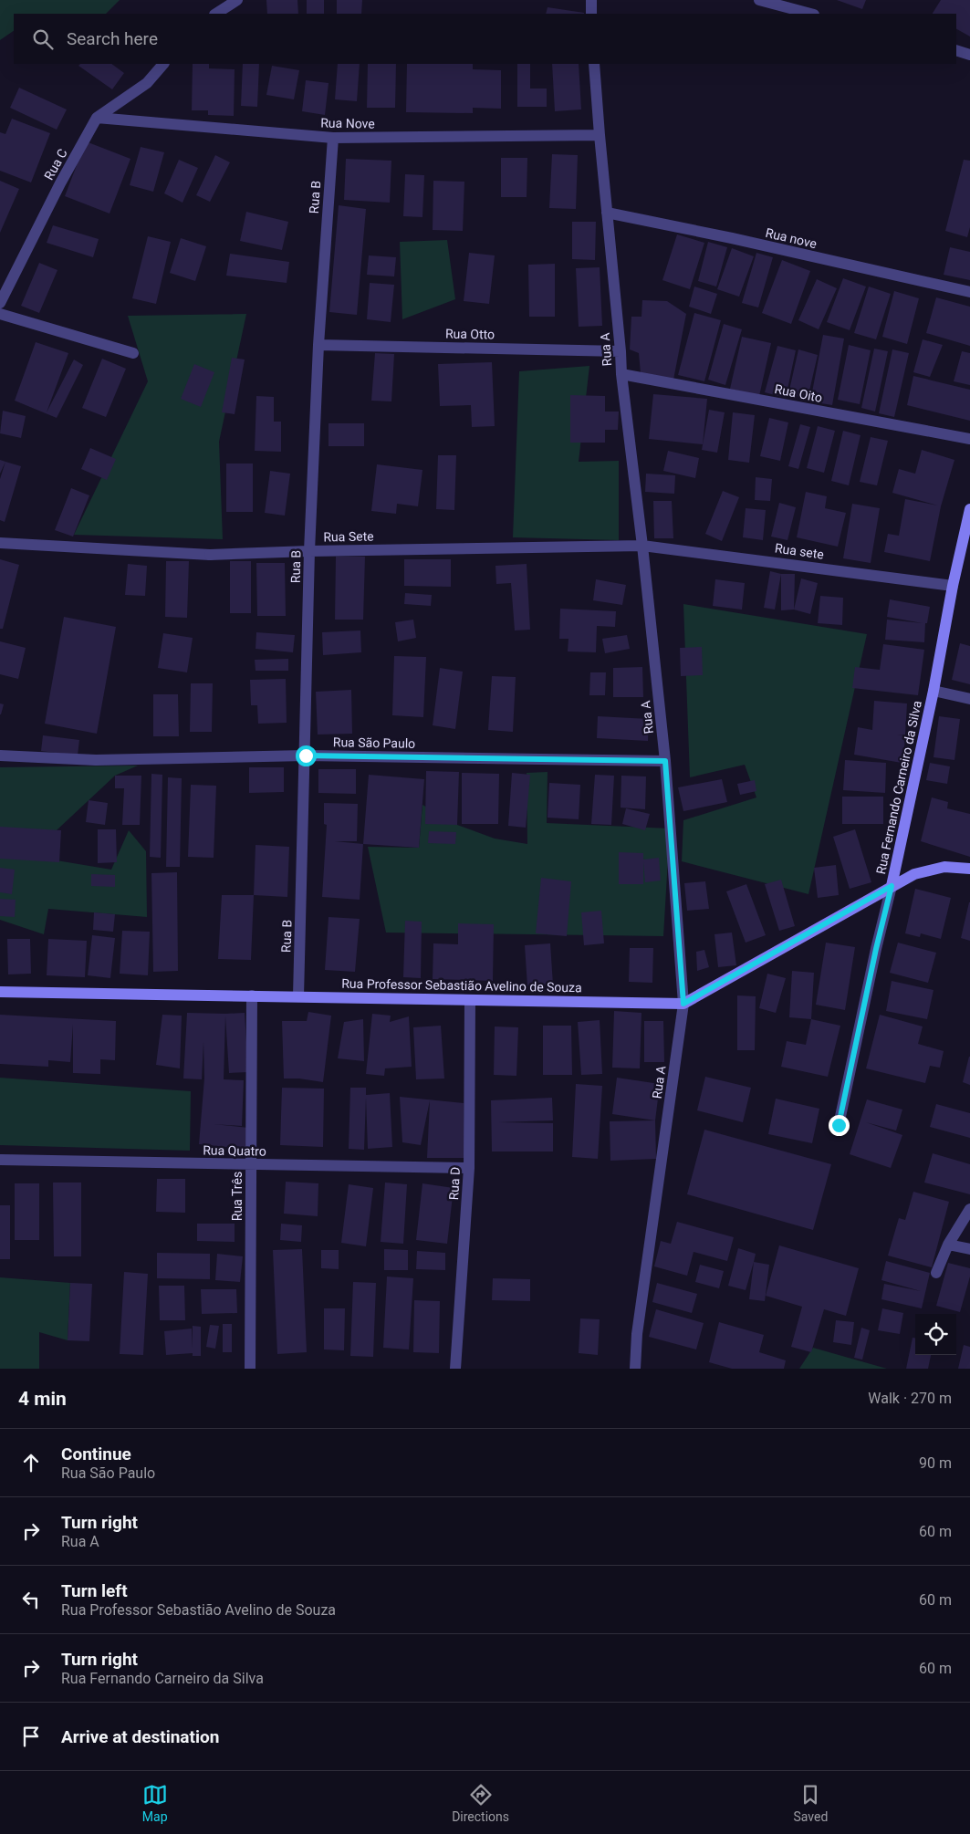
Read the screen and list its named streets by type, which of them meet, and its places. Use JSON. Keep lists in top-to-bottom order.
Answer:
{
  "streets": {
    "main road": ["Rua Fernando Carneiro da Silva", "Rua Professor Sebastião Avelino de Souza"],
    "street": [
      "Rua Nove",
      "Rua C",
      "Rua B",
      "Rua nove",
      "Rua Otto",
      "Rua A",
      "Rua Oito",
      "Rua Sete",
      "Rua sete",
      "Rua São Paulo",
      "Rua Quatro",
      "Rua D",
      "Rua Três"
    ]
  },
  "crossings": [
    ["Rua Nove", "Rua C"],
    ["Rua Nove", "Rua B"],
    ["Rua Nove", "Rua A"],
    ["Rua B", "Rua Otto"],
    ["Rua B", "Rua Sete"],
    ["Rua B", "Rua São Paulo"],
    ["Rua B", "Rua Professor Sebastião Avelino de Souza"],
    ["Rua nove", "Rua A"],
    ["Rua Otto", "Rua A"],
    ["Rua A", "Rua Oito"],
    ["Rua A", "Rua Sete"],
    ["Rua A", "Rua sete"],
    ["Rua A", "Rua São Paulo"],
    ["Rua A", "Rua Professor Sebastião Avelino de Souza"],
    ["Rua Sete", "Rua sete"],
    ["Rua sete", "Rua Fernando Carneiro da Silva"],
    ["Rua Professor Sebastião Avelino de Souza", "Rua D"],
    ["Rua Professor Sebastião Avelino de Souza", "Rua Três"],
    ["Rua Quatro", "Rua D"],
    ["Rua Quatro", "Rua Três"]
  ],
  "page": {
    "search": "Search here",
    "heading": ["4 min", "Walk · 270 m"],
    "list": [
      ["Continue", "Rua São Paulo", "90 m"],
      ["Turn right", "Rua A", "60 m"],
      ["Turn left", "Rua Professor Sebastião Avelino de Souza", "60 m"],
      ["Turn right", "Rua Fernando Carneiro da Silva", "60 m"],
      "Arrive at destination"
    ],
    "nav": ["Map", "Directions", "Saved"]
  }
}
